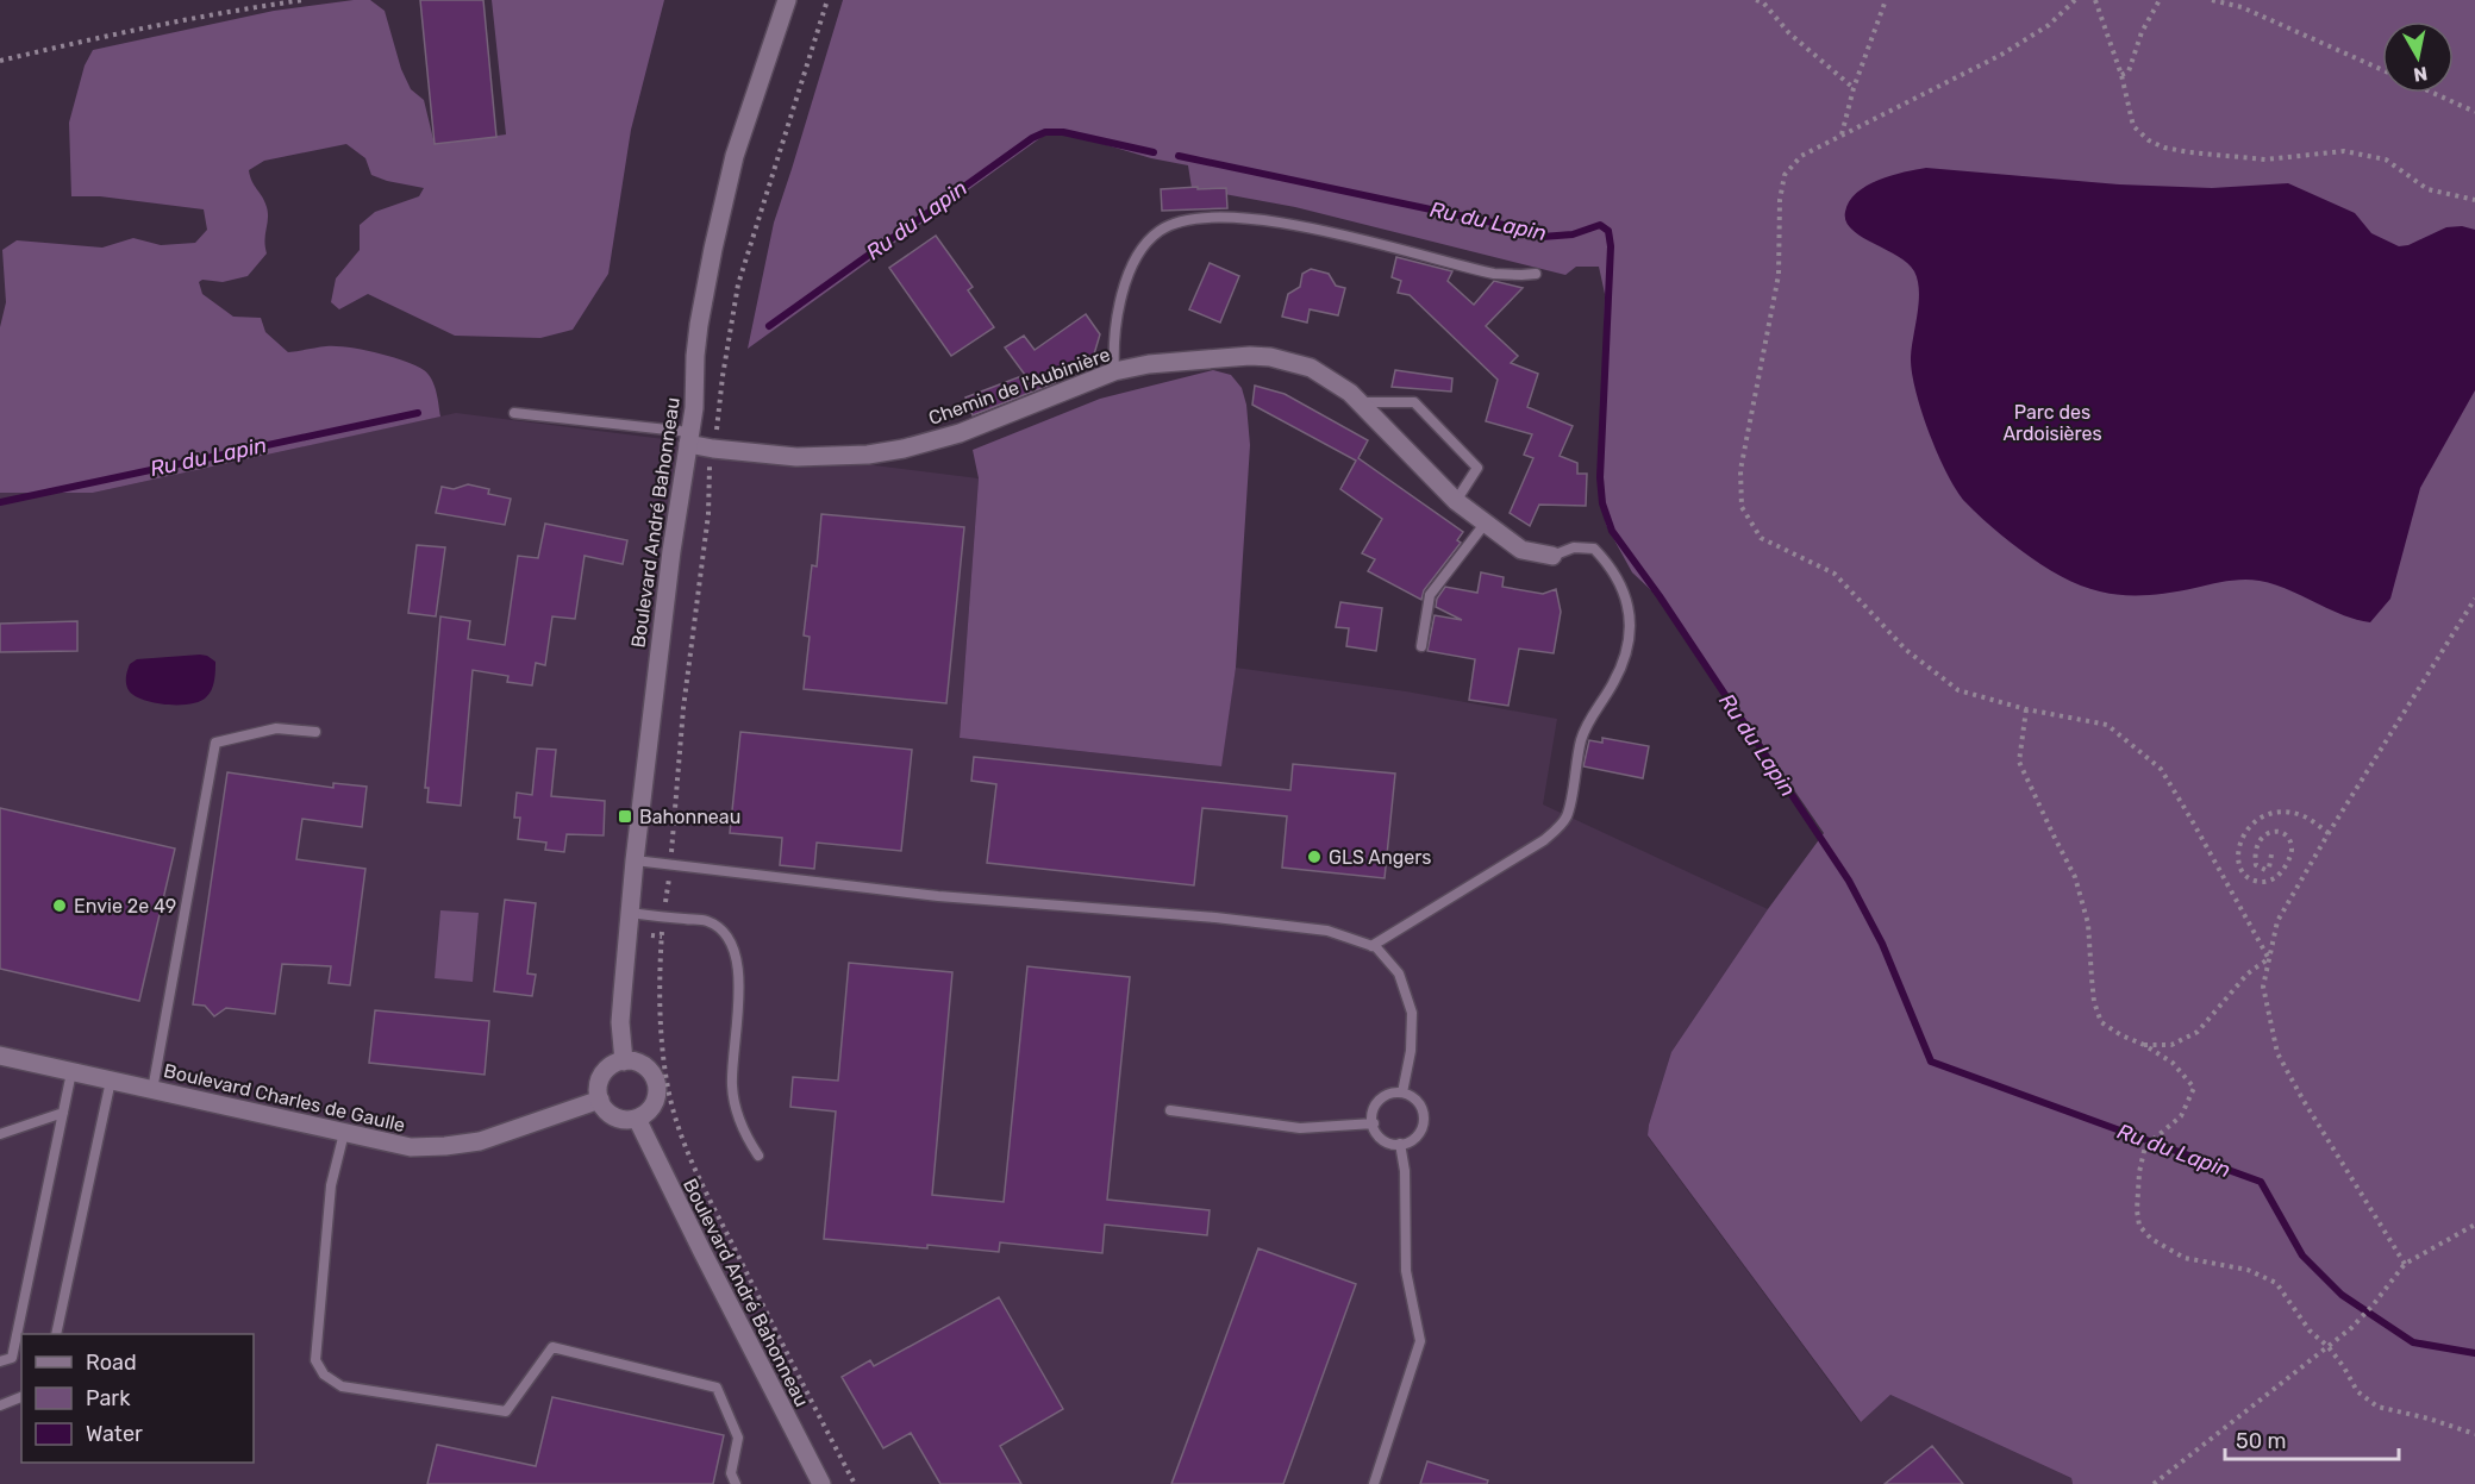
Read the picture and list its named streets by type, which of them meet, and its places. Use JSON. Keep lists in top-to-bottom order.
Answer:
{
  "streets": {
    "street": ["Chemin de l'Aubinière", "Boulevard André Bahonneau", "Boulevard Charles de Gaulle"]
  },
  "crossings": [
    ["Chemin de l'Aubinière", "Boulevard André Bahonneau"],
    ["Boulevard André Bahonneau", "Boulevard Charles de Gaulle"]
  ],
  "water": ["Ru du Lapin"],
  "parks": ["Parc des Ardoisières"],
  "places": {
    "transit": ["Bahonneau"],
    "other": ["GLS Angers", "Envie 2e 49"]
  },
  "legend": ["Road", "Park", "Water"],
  "scale_bar": "50 m",
  "north": "bottom"
}
